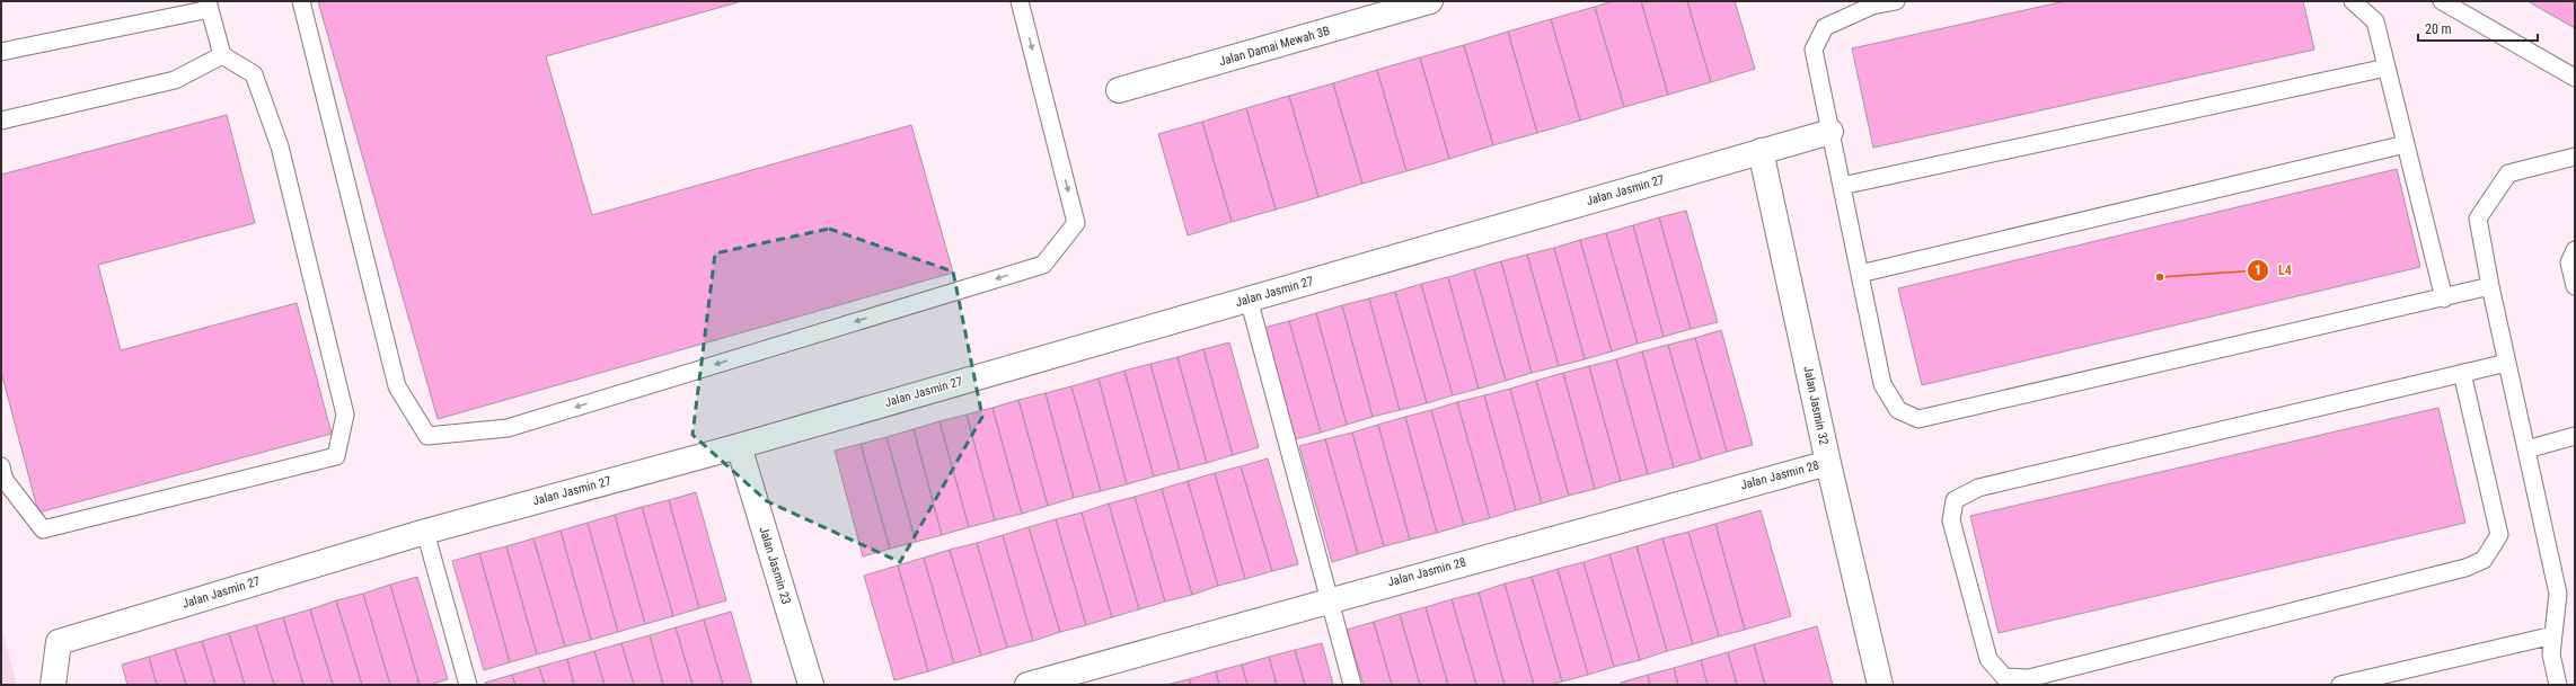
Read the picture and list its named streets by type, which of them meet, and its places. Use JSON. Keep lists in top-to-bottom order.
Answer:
{
  "streets": {
    "street": [
      "Jalan Damai Mewah 3B",
      "Jalan Jasmin 27",
      "Jalan Jasmin 32",
      "Jalan Jasmin 28",
      "Jalan Jasmin 23"
    ]
  },
  "crossings": [
    ["Jalan Jasmin 27", "Jalan Jasmin 32"],
    ["Jalan Jasmin 27", "Jalan Jasmin 23"],
    ["Jalan Jasmin 32", "Jalan Jasmin 28"]
  ],
  "places": ["L4"],
  "scale_bar": "20 m"
}
